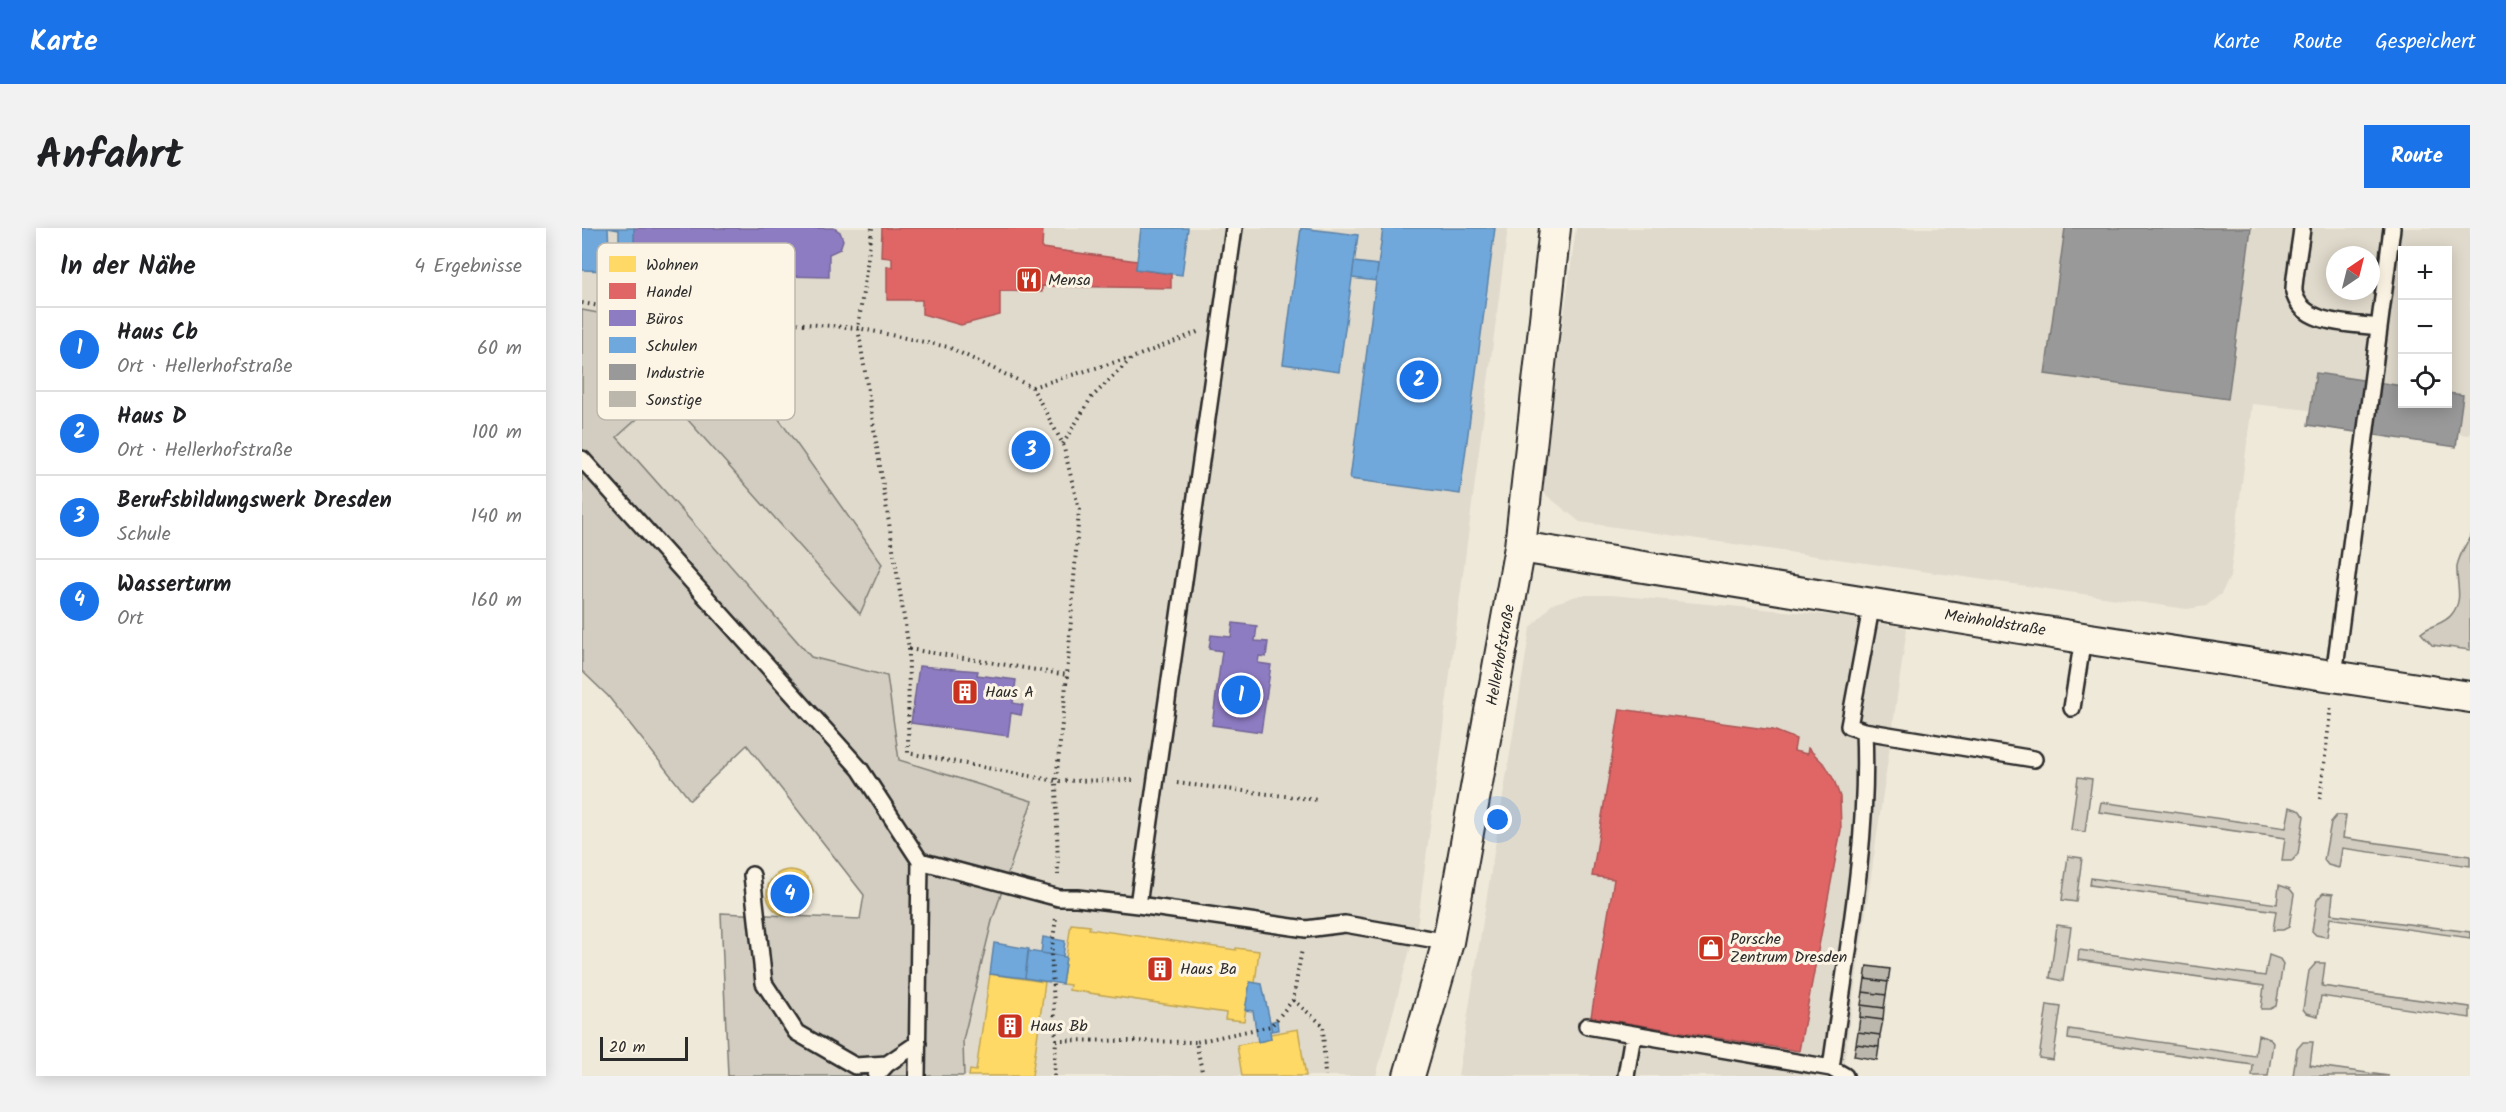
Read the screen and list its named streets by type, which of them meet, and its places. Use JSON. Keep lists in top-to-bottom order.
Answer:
{
  "streets": {
    "street": ["Meinholdstraße", "Hellerhofstraße"]
  },
  "crossings": [
    ["Meinholdstraße", "Hellerhofstraße"]
  ],
  "places": {
    "restaurant": ["Mensa"],
    "building": ["Haus A", "Haus Ba", "Haus Bb"],
    "shop": ["Porsche Zentrum Dresden"]
  },
  "legend": [
    "Wohnen",
    "Handel",
    "Büros",
    "Schulen",
    "Industrie",
    "Sonstige"
  ],
  "scale_bar": "20 m",
  "north": "top right",
  "page": {
    "header": "Karte",
    "nav": ["Karte", "Route", "Gespeichert"],
    "title": "Anfahrt",
    "buttons": "Route",
    "heading": ["In der Nähe", "4 Ergebnisse"],
    "map_buttons": ["+", "−"],
    "list": [
      {
        "mark": "1",
        "name": "Haus Cb",
        "note": "Ort · Hellerhofstraße",
        "value": "60 m"
      },
      {
        "mark": "2",
        "name": "Haus D",
        "note": "Ort · Hellerhofstraße",
        "value": "100 m"
      },
      {
        "mark": "3",
        "name": "Berufsbildungswerk Dresden",
        "note": "Schule",
        "value": "140 m"
      },
      {
        "mark": "4",
        "name": "Wasserturm",
        "note": "Ort",
        "value": "160 m"
      }
    ],
    "pins": [
      "2",
      "3",
      "1",
      "4"
    ],
    "scale": "20 m"
  }
}
